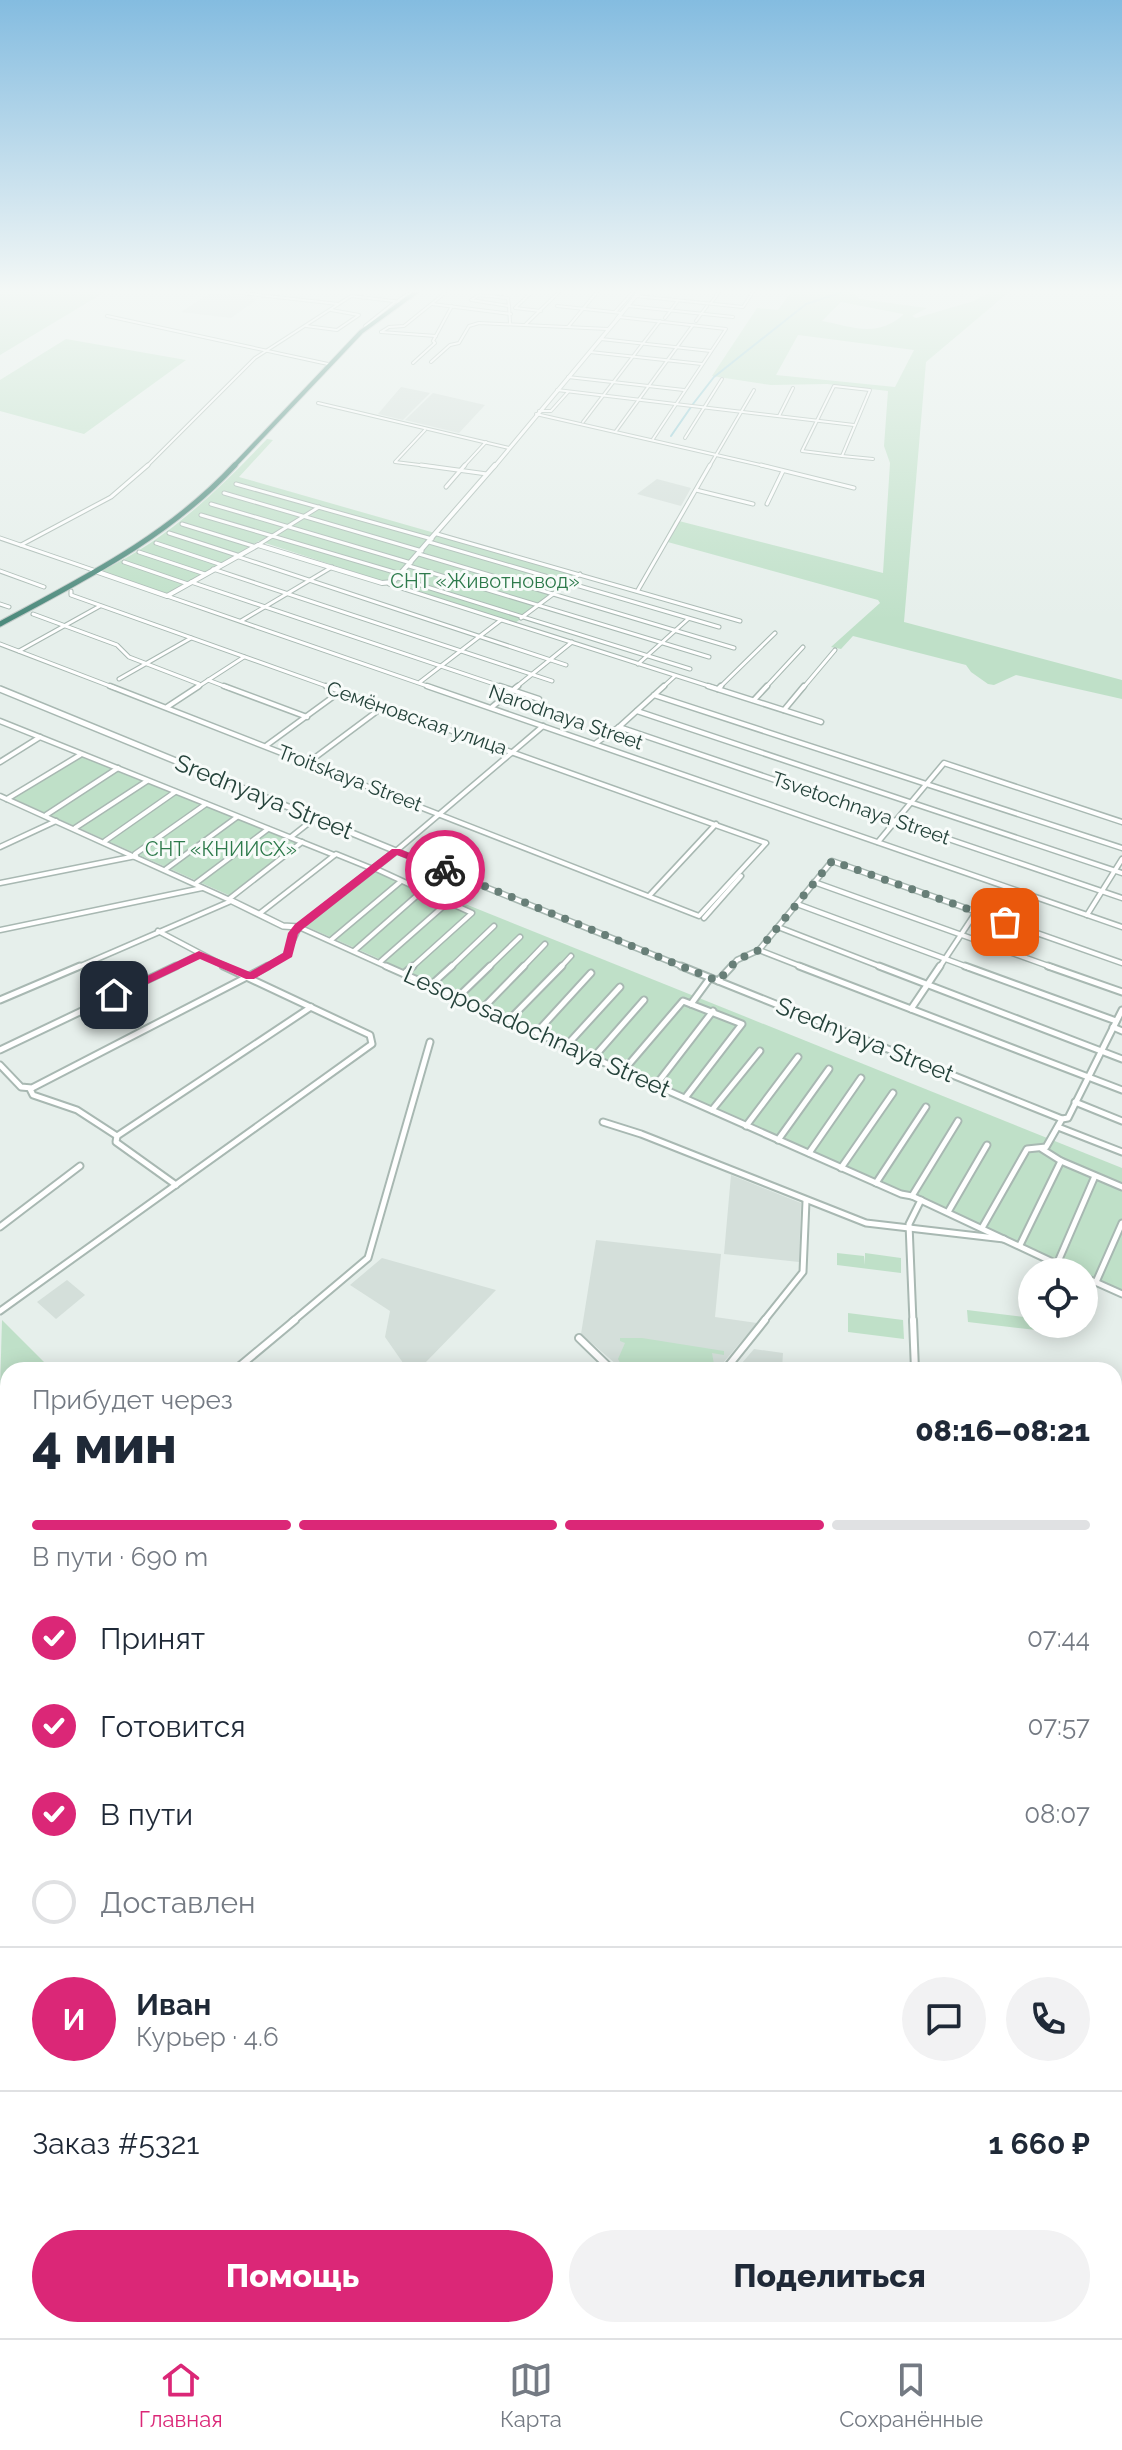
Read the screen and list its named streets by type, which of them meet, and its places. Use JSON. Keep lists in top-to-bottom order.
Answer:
{
  "streets": {
    "street": [
      "Narodnaya Street",
      "Семёновская улица",
      "Troitskaya Street",
      "Srednyaya Street",
      "Tsvetochnaya Street",
      "Lesoposadochnaya Street"
    ]
  },
  "crossings": [
    ["Семёновская улица", "Troitskaya Street"]
  ],
  "parks": ["СНТ «Животновод»", "СНТ «КНИИСХ»"],
  "page": {
    "heading": ["4 мин", "Прибудет через", "08:16–08:21"],
    "panel": [
      "Иван",
      "Курьер · 4.6",
      "Заказ #5321",
      "1 660 ₽"
    ],
    "bar": "В пути · 690 m",
    "list": [
      ["Принят", "07:44"],
      ["Готовится", "07:57"],
      ["В пути", "08:07"],
      "Доставлен"
    ],
    "round": "И",
    "buttons": ["Помощь", "Поделиться"],
    "tabs": ["Главная", "Карта", "Сохранённые"]
  }
}
